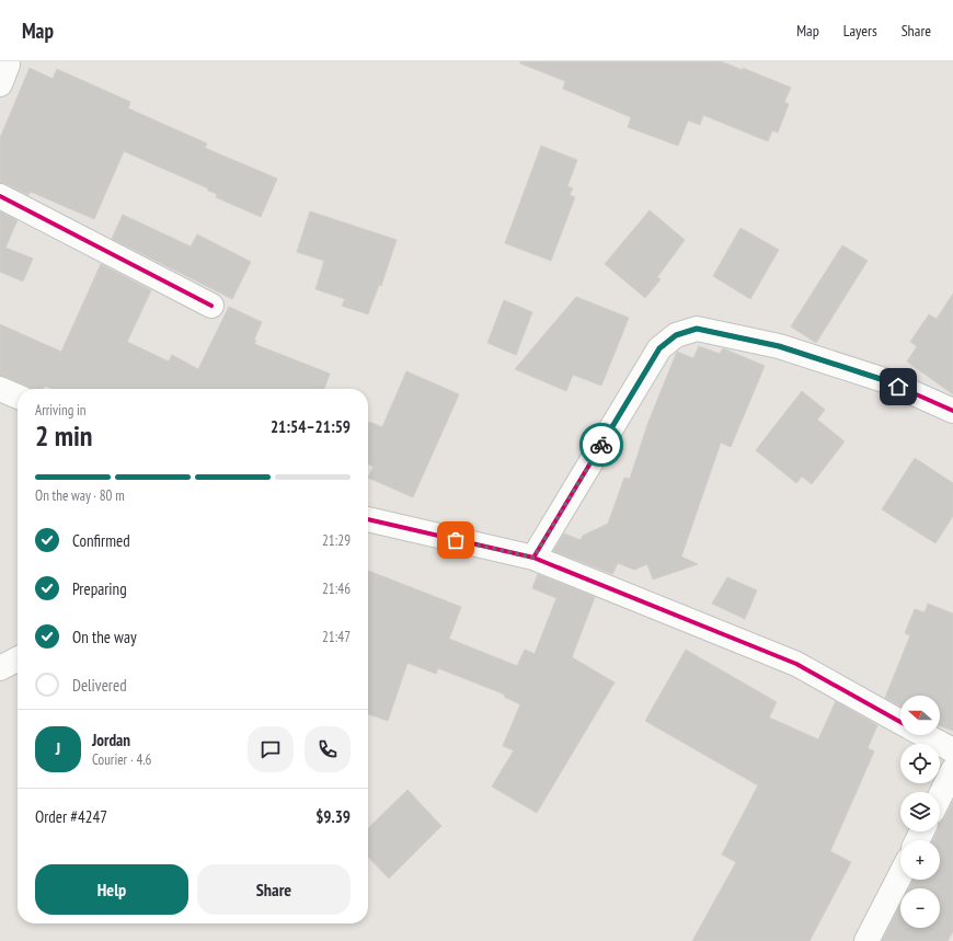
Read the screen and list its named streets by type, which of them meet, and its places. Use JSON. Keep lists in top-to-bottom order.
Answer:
{
  "north": "left",
  "page": {
    "header": "Map",
    "nav": ["Map", "Layers", "Share"],
    "heading": ["2 min", "Arriving in", "21:54–21:59"],
    "panel": [
      "Jordan",
      "Courier · 4.6",
      "Order #4247",
      "$9.39"
    ],
    "bar": "On the way · 80 m",
    "list": [
      ["Confirmed", "21:29"],
      ["Preparing", "21:46"],
      ["On the way", "21:47"],
      "Delivered"
    ],
    "map_buttons": ["+", "−"],
    "round": "J",
    "buttons": ["Help", "Share"]
  }
}
